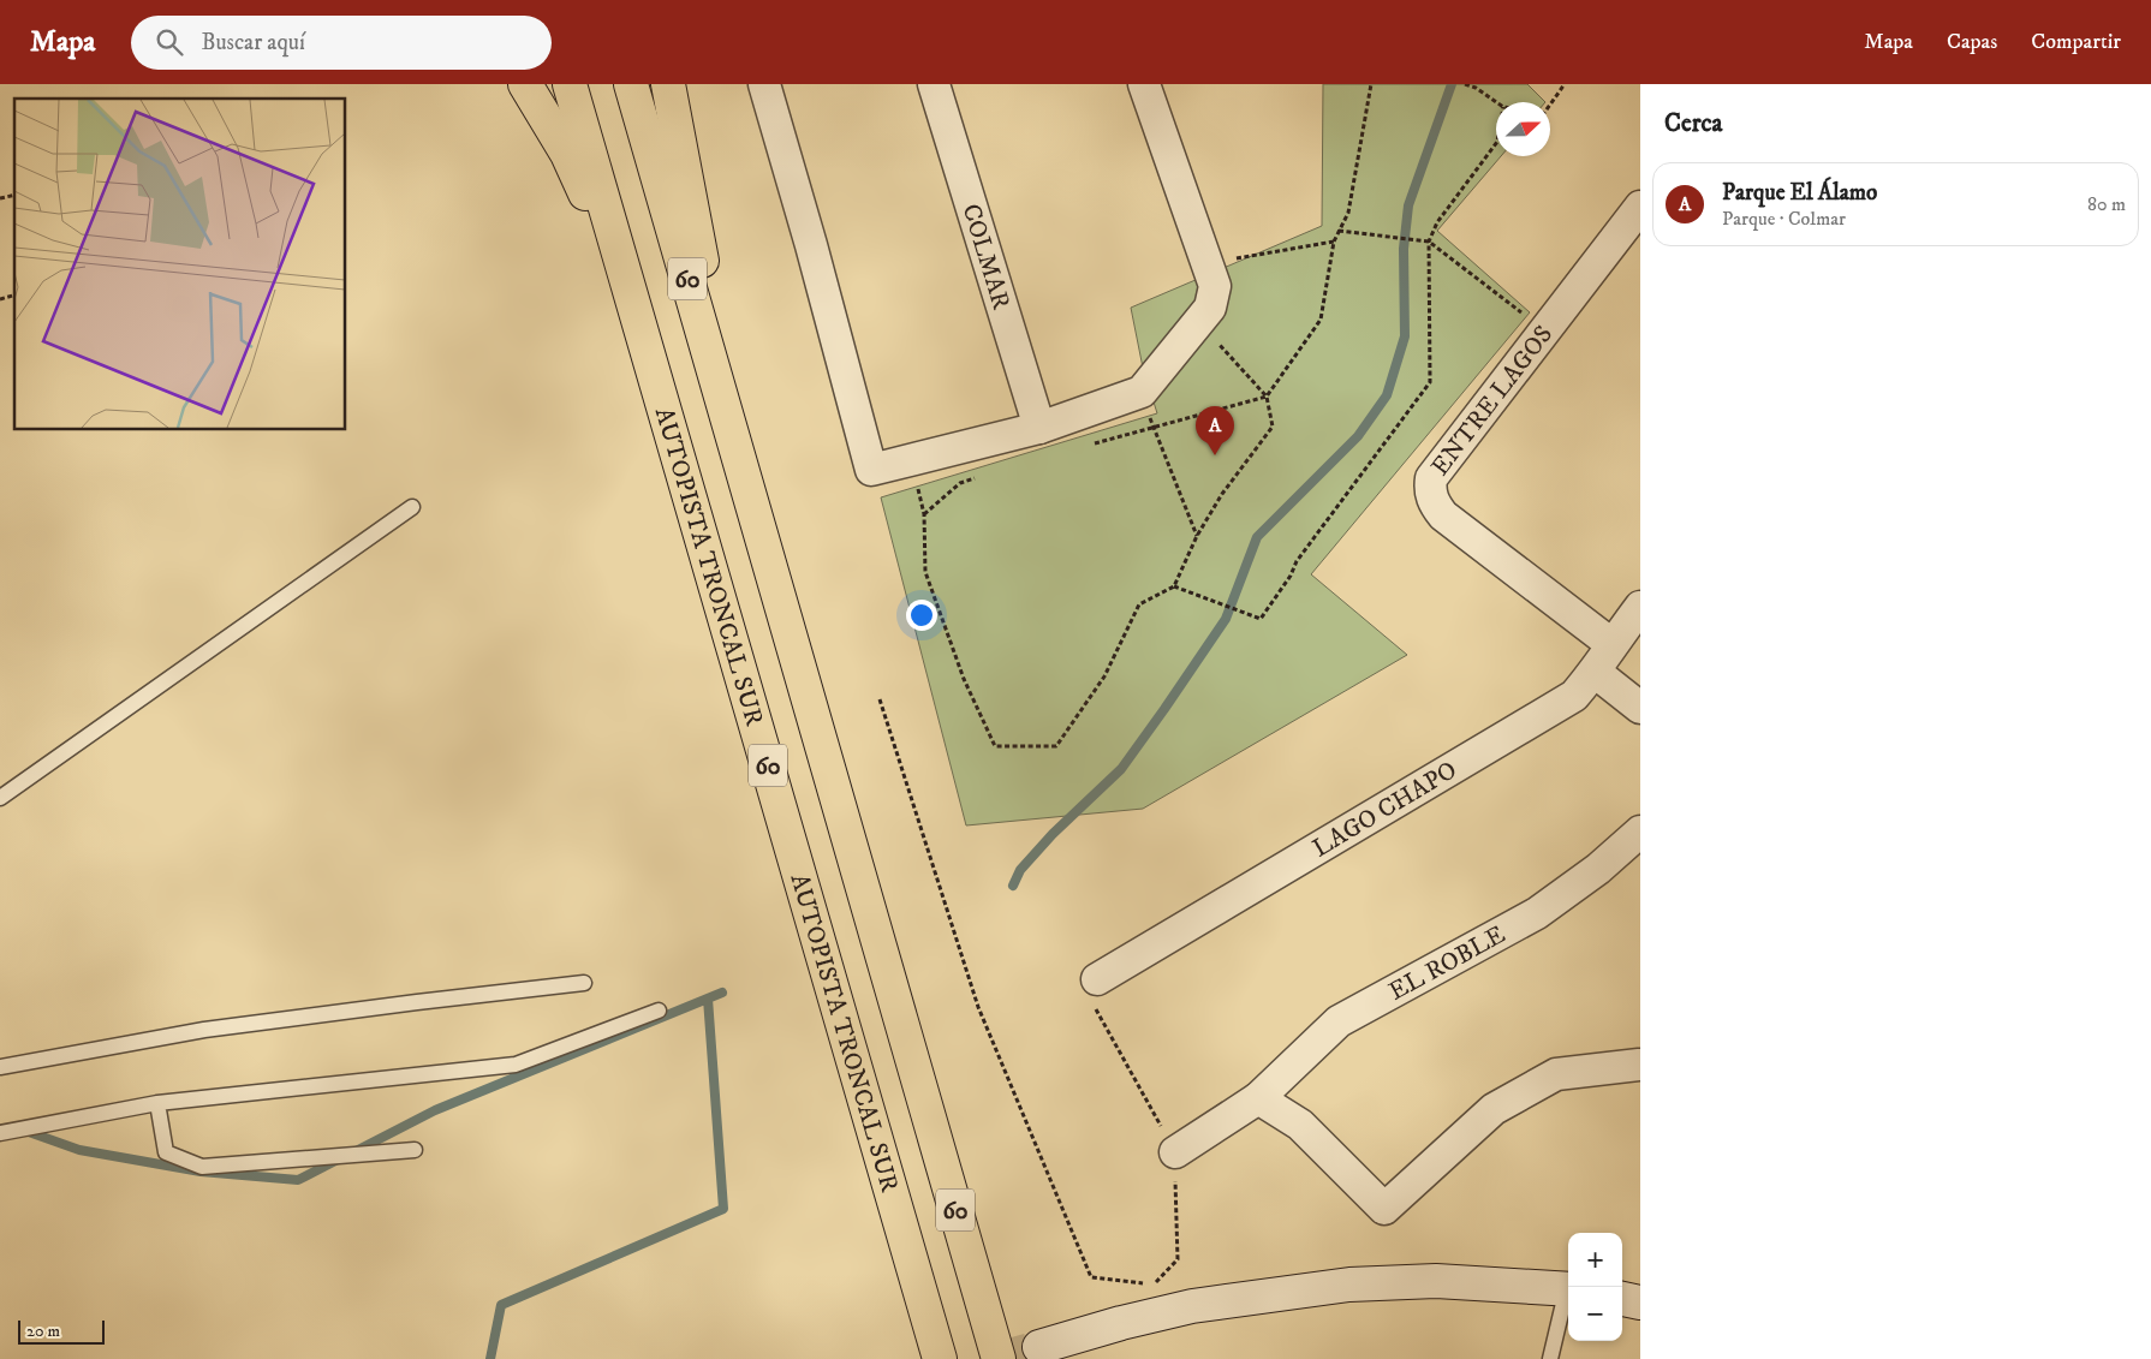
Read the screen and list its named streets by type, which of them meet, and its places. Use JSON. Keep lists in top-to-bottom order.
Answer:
{
  "streets": {
    "highway": ["60", "AUTOPISTA TRONCAL SUR"],
    "street": [
      "COLMAR",
      "ENTRE LAGOS",
      "LAGO CHAPO",
      "EL ROBLE"
    ]
  },
  "crossings": [
    ["ENTRE LAGOS", "LAGO CHAPO"]
  ],
  "scale_bar": "20 m",
  "north": "right",
  "page": {
    "header": "Mapa",
    "search": "Buscar aquí",
    "nav": ["Mapa", "Capas", "Compartir"],
    "heading": "Cerca",
    "list": [
      {
        "mark": "A",
        "name": "Parque El Álamo",
        "note": "Parque · Colmar",
        "value": "80 m"
      }
    ],
    "pins": "A",
    "map_buttons": ["+", "−"],
    "scale": "20 m"
  }
}
